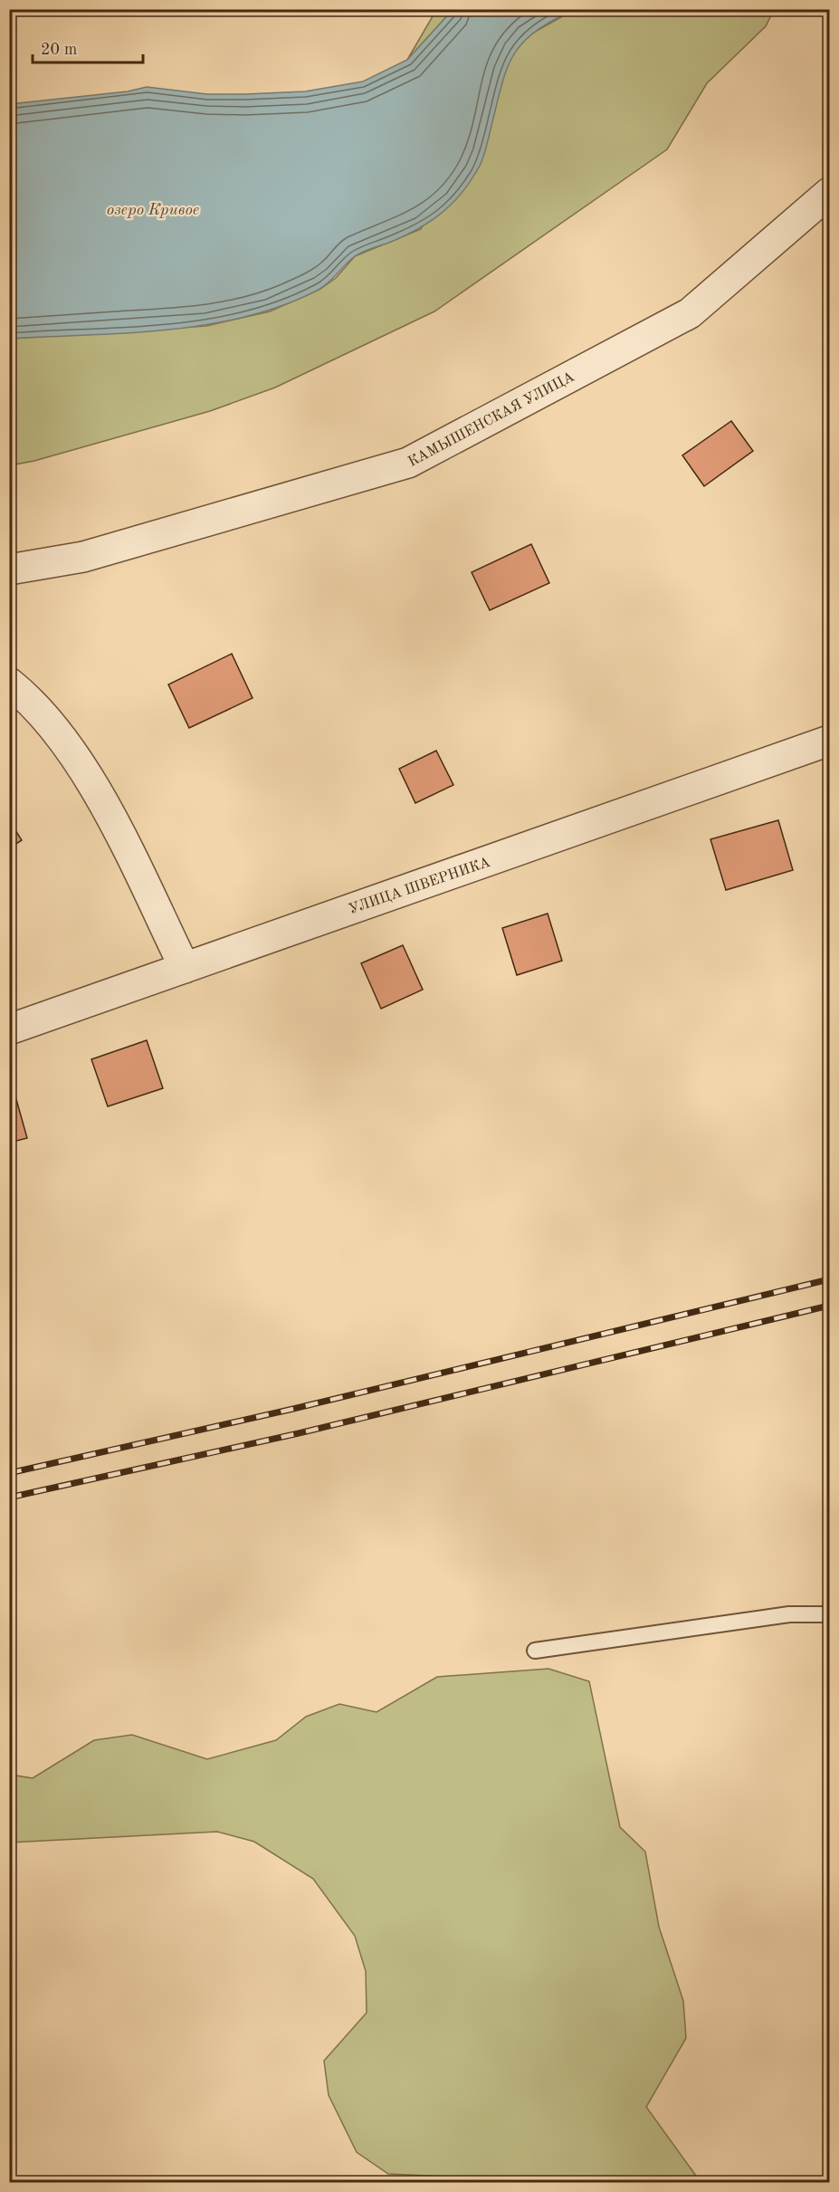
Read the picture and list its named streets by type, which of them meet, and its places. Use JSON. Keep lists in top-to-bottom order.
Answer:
{
  "streets": {
    "street": ["КАМЫШЕНСКАЯ УЛИЦА", "УЛИЦА ШВЕРНИКА"]
  },
  "water": ["озеро Кривое"],
  "scale_bar": "20 m"
}
